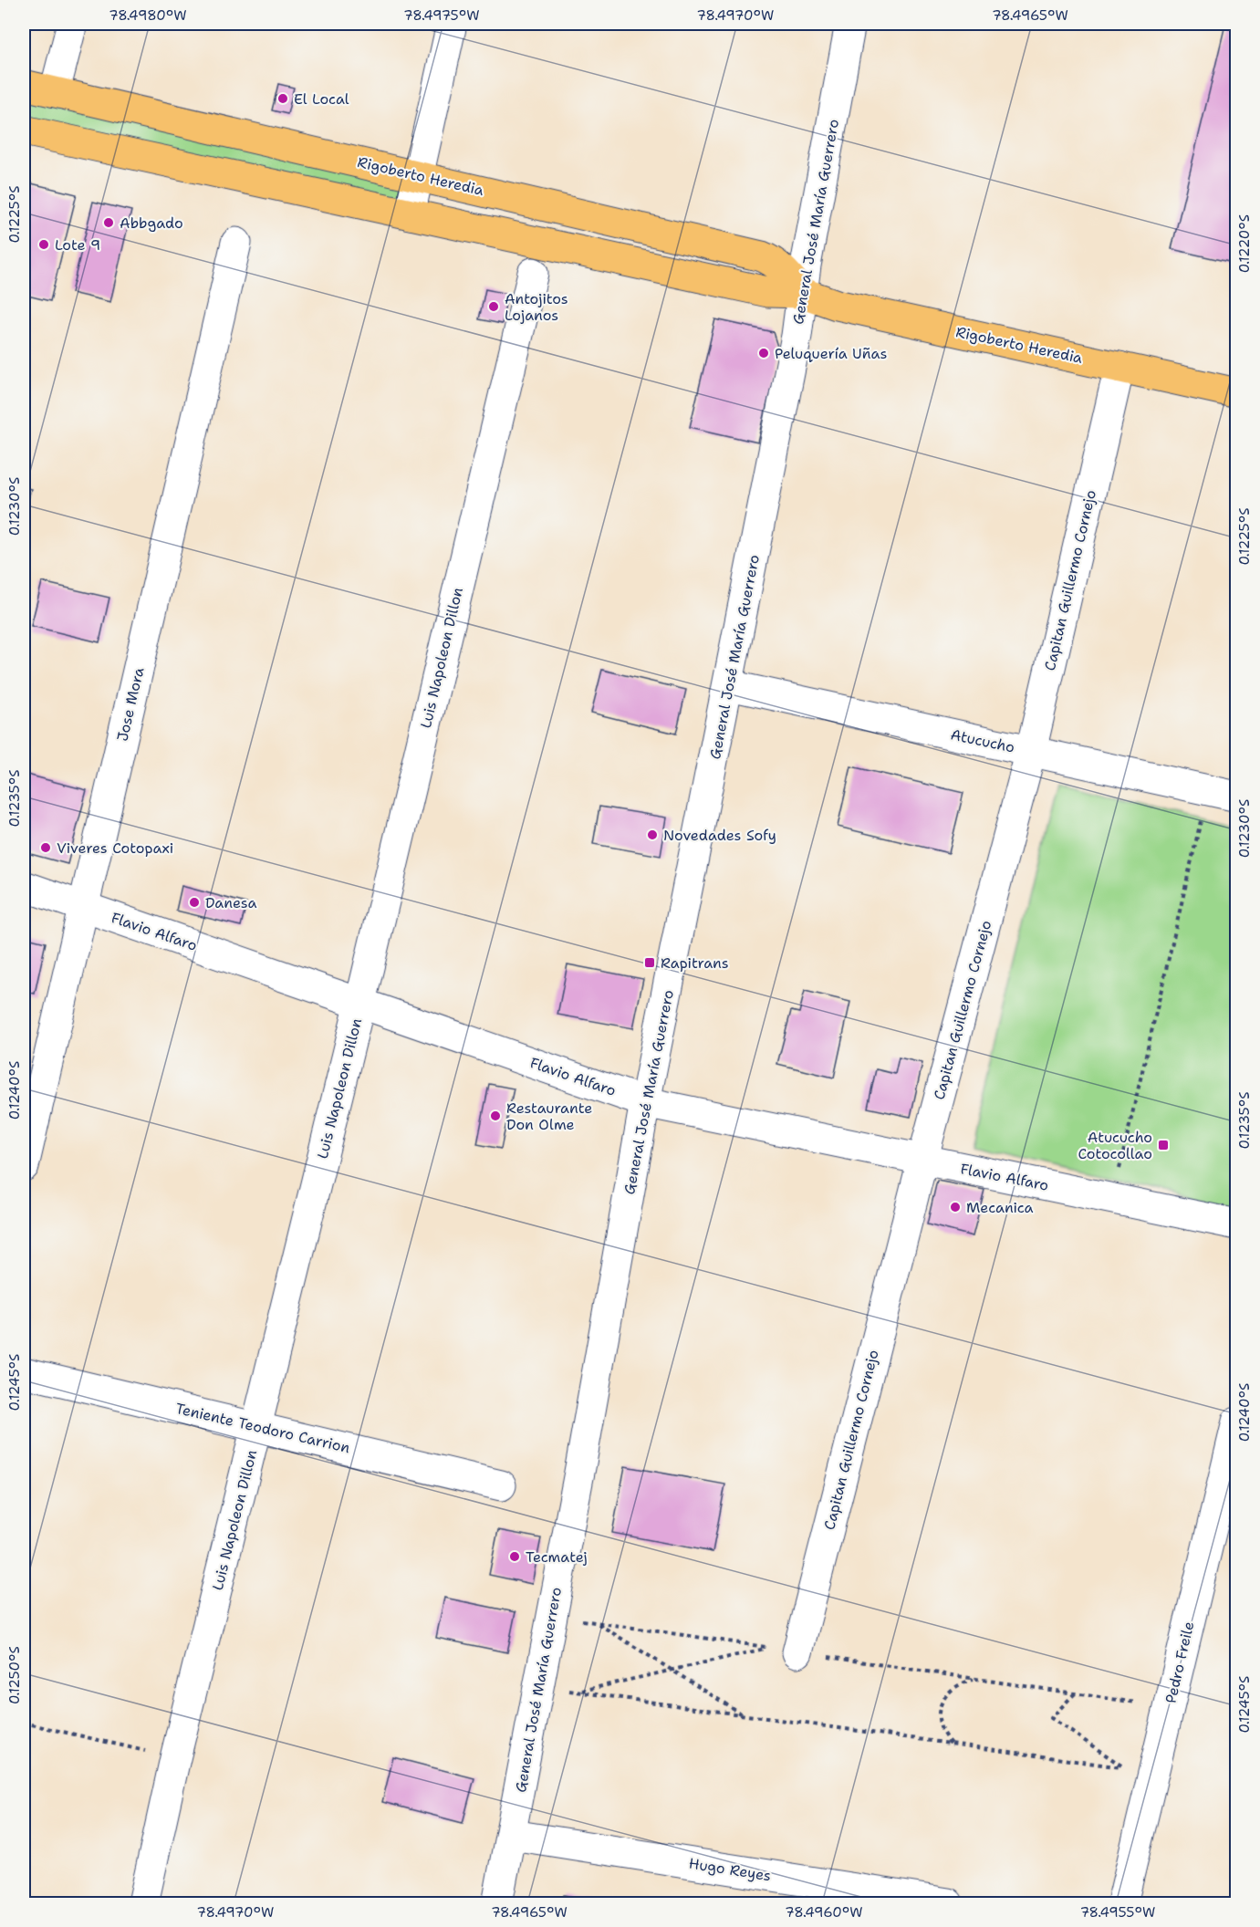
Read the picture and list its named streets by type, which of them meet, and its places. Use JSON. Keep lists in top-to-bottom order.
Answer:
{
  "streets": {
    "main road": ["Rigoberto Heredia"],
    "street": [
      "General José María Guerrero",
      "Capitan Guillermo Cornejo",
      "Luis Napoleon Dillon",
      "Jose Mora",
      "Atucucho",
      "Flavio Alfaro",
      "Teniente Teodoro Carrion",
      "Pedro Freile",
      "Hugo Reyes"
    ]
  },
  "crossings": [
    ["Rigoberto Heredia", "General José María Guerrero"],
    ["Rigoberto Heredia", "Capitan Guillermo Cornejo"],
    ["General José María Guerrero", "Atucucho"],
    ["General José María Guerrero", "Flavio Alfaro"],
    ["General José María Guerrero", "Hugo Reyes"],
    ["Capitan Guillermo Cornejo", "Atucucho"],
    ["Capitan Guillermo Cornejo", "Flavio Alfaro"],
    ["Luis Napoleon Dillon", "Flavio Alfaro"],
    ["Luis Napoleon Dillon", "Teniente Teodoro Carrion"],
    ["Jose Mora", "Flavio Alfaro"]
  ],
  "places": {
    "other": [
      "El Local",
      "Abbgado",
      "Lote 9",
      "Antojitos Lojanos",
      "Peluquería Uñas",
      "Novedades Sofy",
      "Viveres Cotopaxi",
      "Danesa",
      "Restaurante Don Olme",
      "Mecanica",
      "Tecmatej"
    ],
    "transit": ["Rapitrans", "Atucucho Cotocollao"]
  },
  "coordinates": [
    "78.4980°W",
    "78.4975°W",
    "78.4970°W",
    "78.4965°W",
    "0.1225°S",
    "0.1220°S",
    "0.1230°S",
    "0.1235°S",
    "0.1240°S",
    "0.1245°S",
    "0.1250°S",
    "78.4960°W",
    "78.4955°W"
  ]
}
